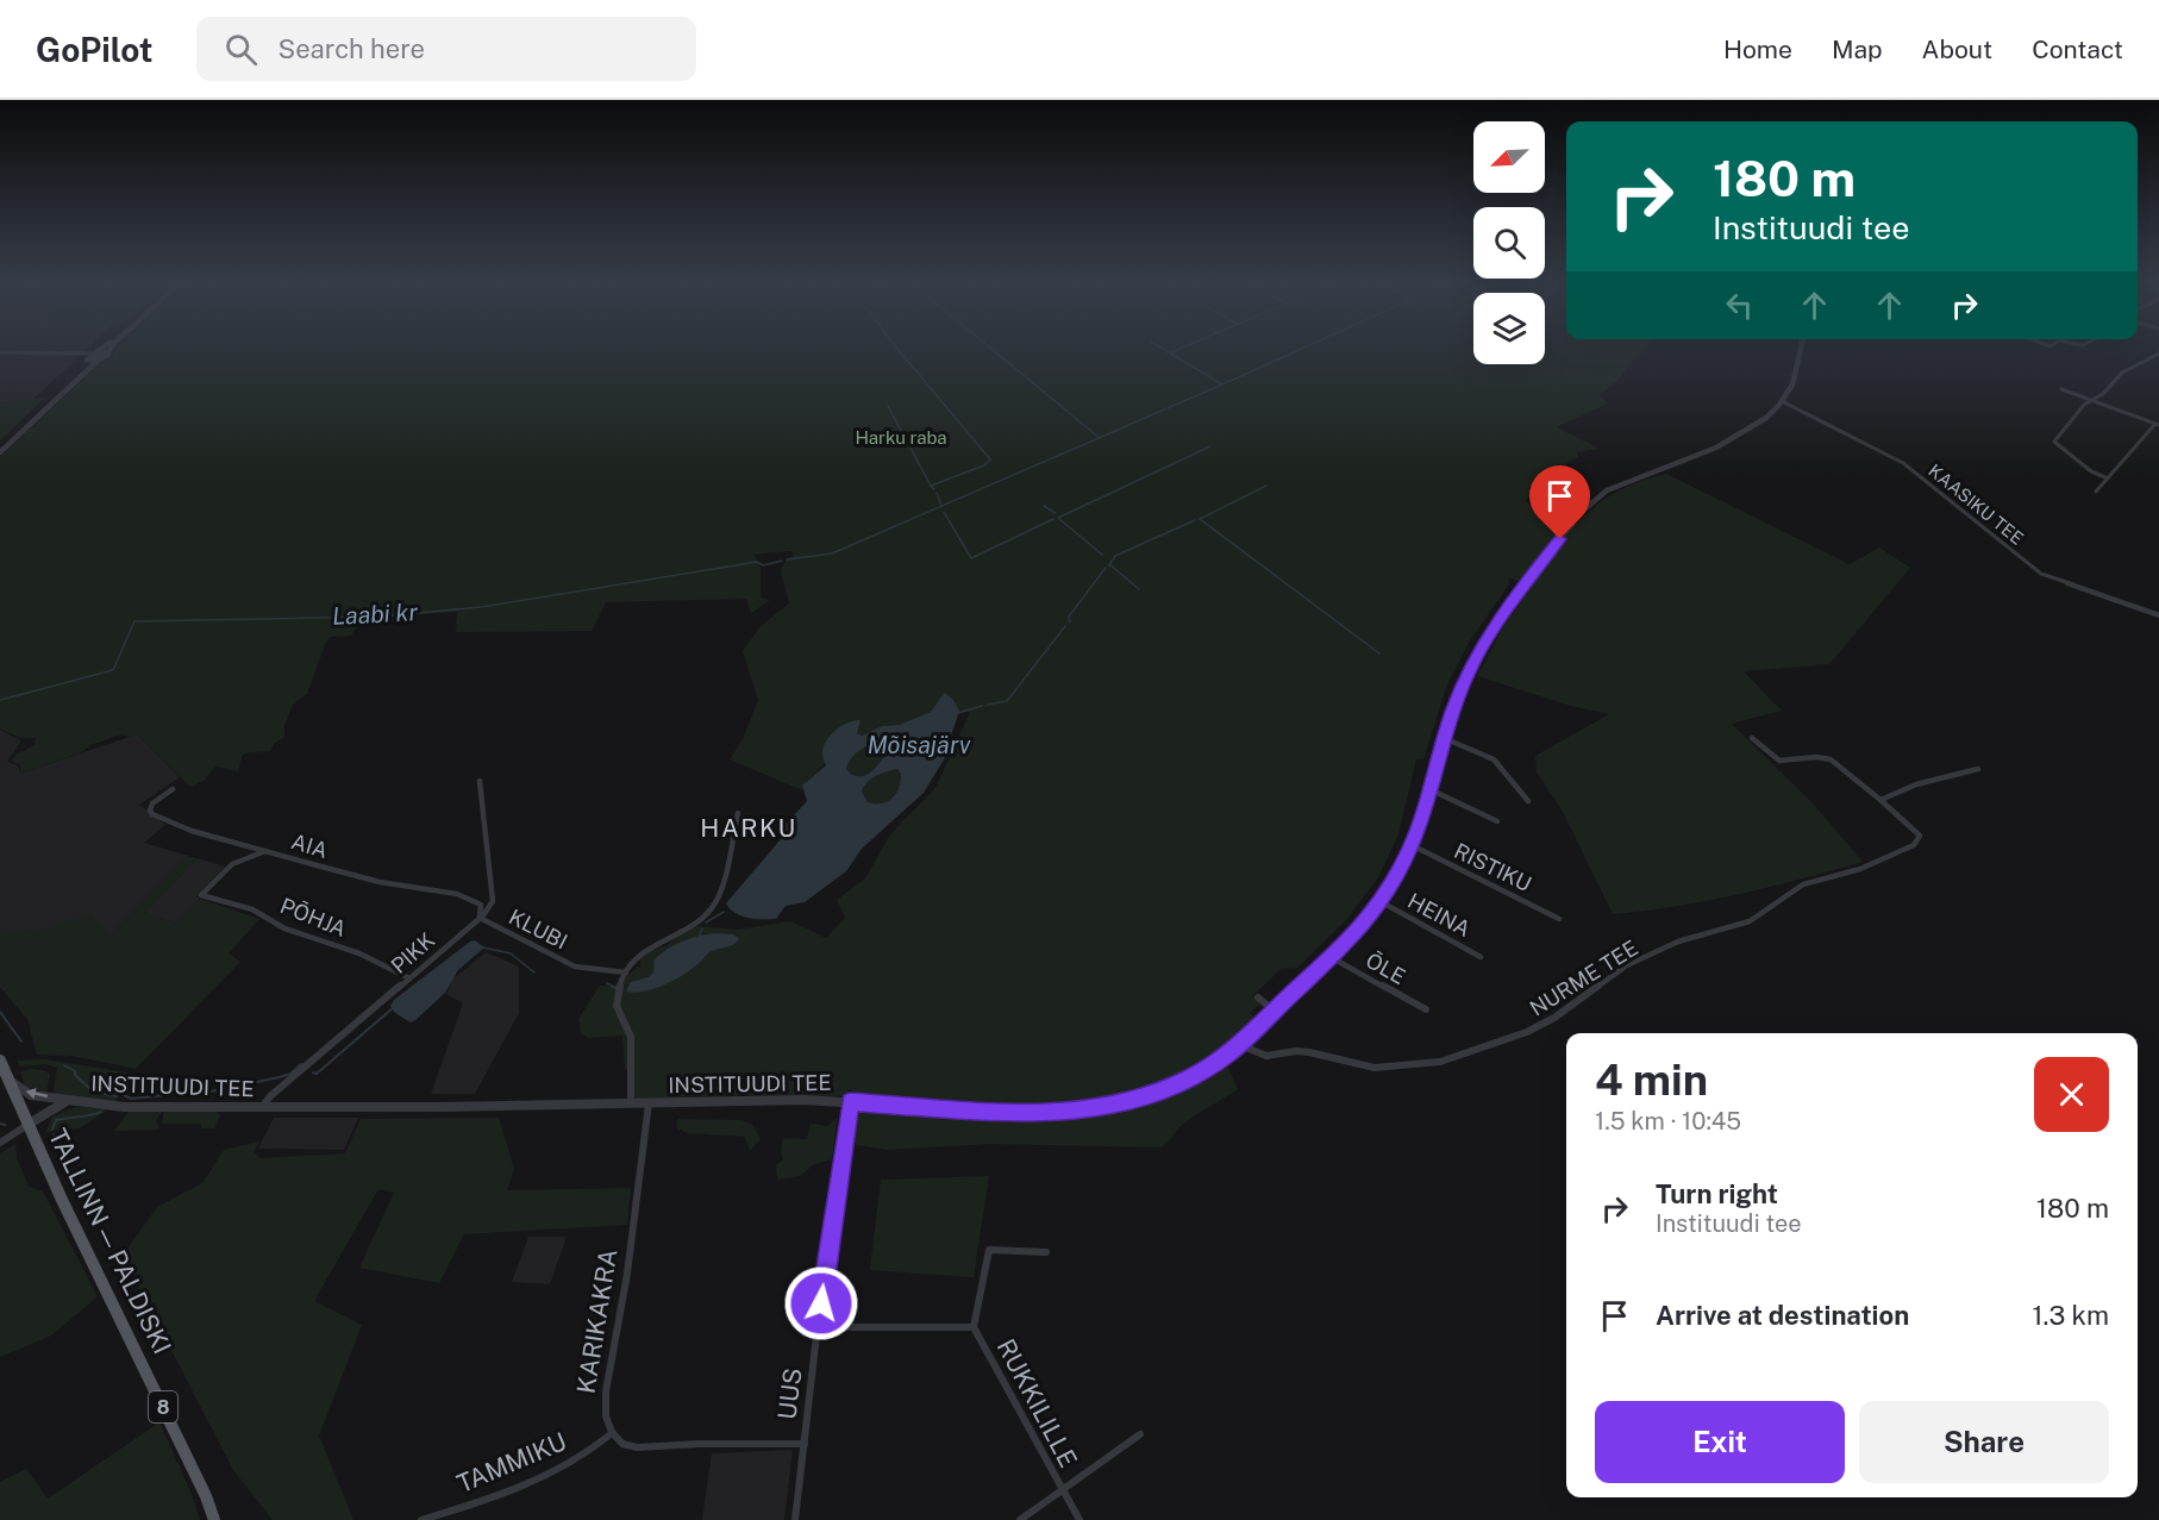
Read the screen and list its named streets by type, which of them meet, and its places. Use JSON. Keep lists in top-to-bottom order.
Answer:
{
  "streets": {
    "main road": ["TALLINN — PALDISKI", "8"],
    "street": [
      "KAASIKU TEE",
      "AIA",
      "RISTIKU",
      "HEINA",
      "PÕHJA",
      "KLUBI",
      "PIKK",
      "ÕLE",
      "NURME TEE",
      "INSTITUUDI TEE",
      "KARIKAKRA",
      "UUS",
      "RUKKILILLE",
      "TAMMIKU"
    ]
  },
  "crossings": [
    ["KAASIKU TEE", "INSTITUUDI TEE"],
    ["AIA", "PÕHJA"],
    ["AIA", "KLUBI"],
    ["AIA", "PIKK"],
    ["RISTIKU", "INSTITUUDI TEE"],
    ["HEINA", "INSTITUUDI TEE"],
    ["PÕHJA", "PIKK"],
    ["KLUBI", "PIKK"],
    ["PIKK", "INSTITUUDI TEE"],
    ["ÕLE", "INSTITUUDI TEE"],
    ["NURME TEE", "INSTITUUDI TEE"],
    ["INSTITUUDI TEE", "TALLINN — PALDISKI"],
    ["INSTITUUDI TEE", "KARIKAKRA"],
    ["INSTITUUDI TEE", "UUS"],
    ["KARIKAKRA", "TAMMIKU"],
    ["UUS", "RUKKILILLE"]
  ],
  "districts": ["HARKU"],
  "water": ["Laabi kr", "Mõisajärv"],
  "parks": ["Harku raba"],
  "north": "bottom left",
  "page": {
    "header": "GoPilot",
    "search": "Search here",
    "nav": [
      "Home",
      "Map",
      "About",
      "Contact"
    ],
    "turn": ["180 m", "Instituudi tee"],
    "heading": ["4 min", "1.5 km · 10:45"],
    "list": [
      {
        "name": "Turn right",
        "note": "Instituudi tee",
        "value": "180 m"
      },
      {
        "name": "Arrive at destination",
        "value": "1.3 km"
      }
    ],
    "buttons": ["Exit", "Share"]
  }
}
